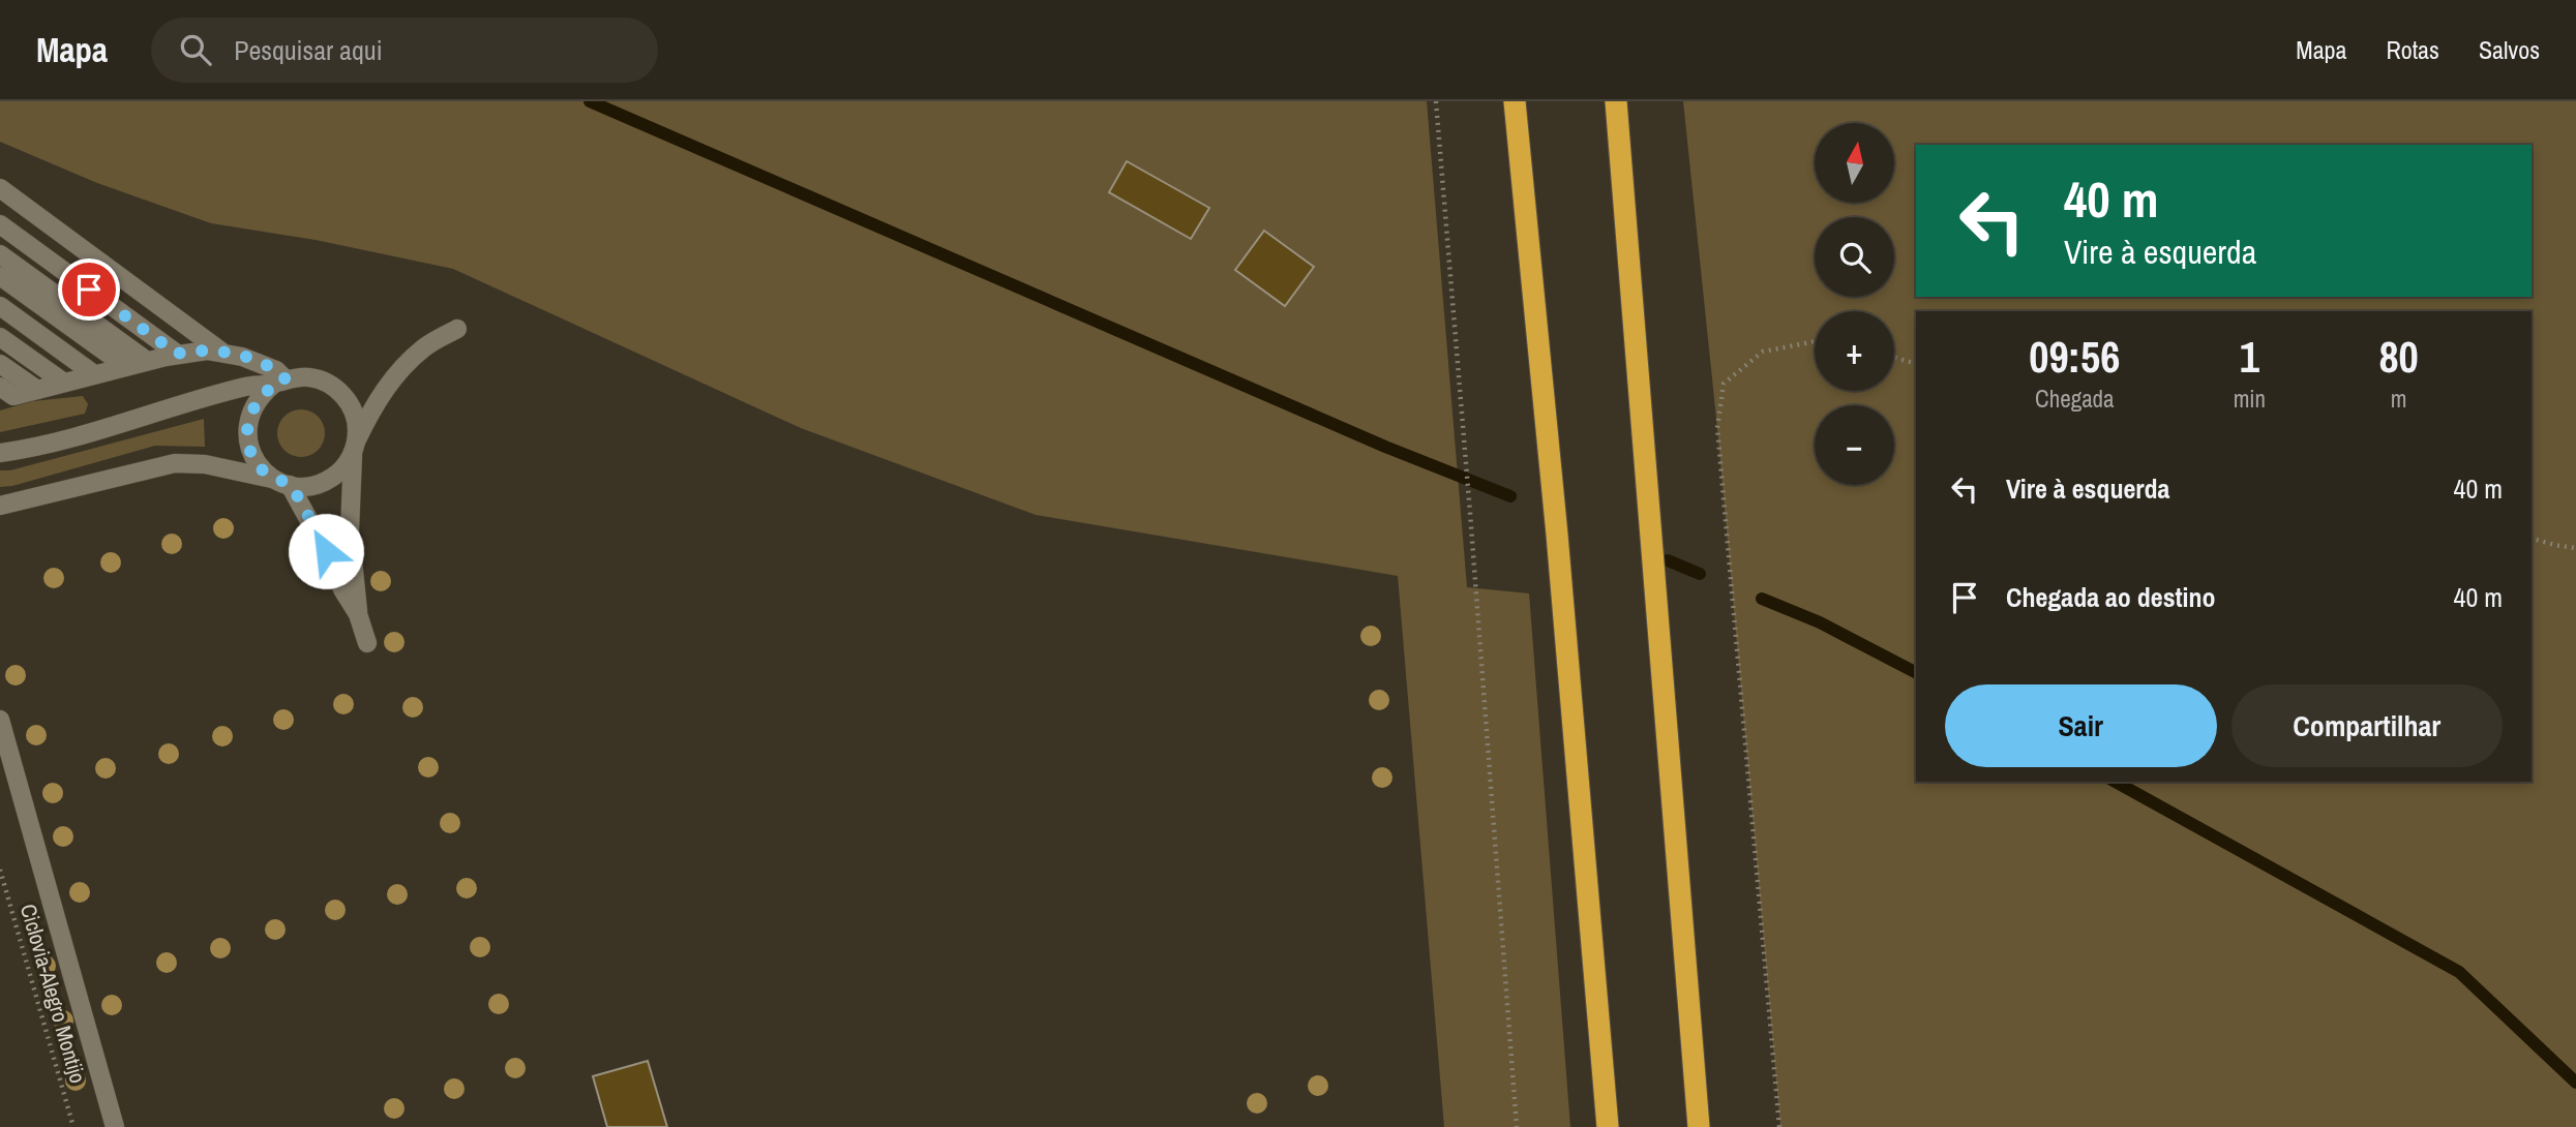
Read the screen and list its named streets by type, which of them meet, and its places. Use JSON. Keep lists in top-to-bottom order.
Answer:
{
  "streets": {
    "path": ["Ciclovia-Alegro Montijo"]
  },
  "north": "top",
  "page": {
    "header": "Mapa",
    "search": "Pesquisar aqui",
    "nav": ["Mapa", "Rotas", "Salvos"],
    "map_buttons": ["+", "−"],
    "turn": ["40 m", "Vire à esquerda"],
    "eta": [
      "09:56",
      "Chegada",
      "1",
      "min",
      "80",
      "m"
    ],
    "list": [
      {
        "name": "Vire à esquerda",
        "value": "40 m"
      },
      {
        "name": "Chegada ao destino",
        "value": "40 m"
      }
    ],
    "buttons": ["Sair", "Compartilhar"]
  }
}
